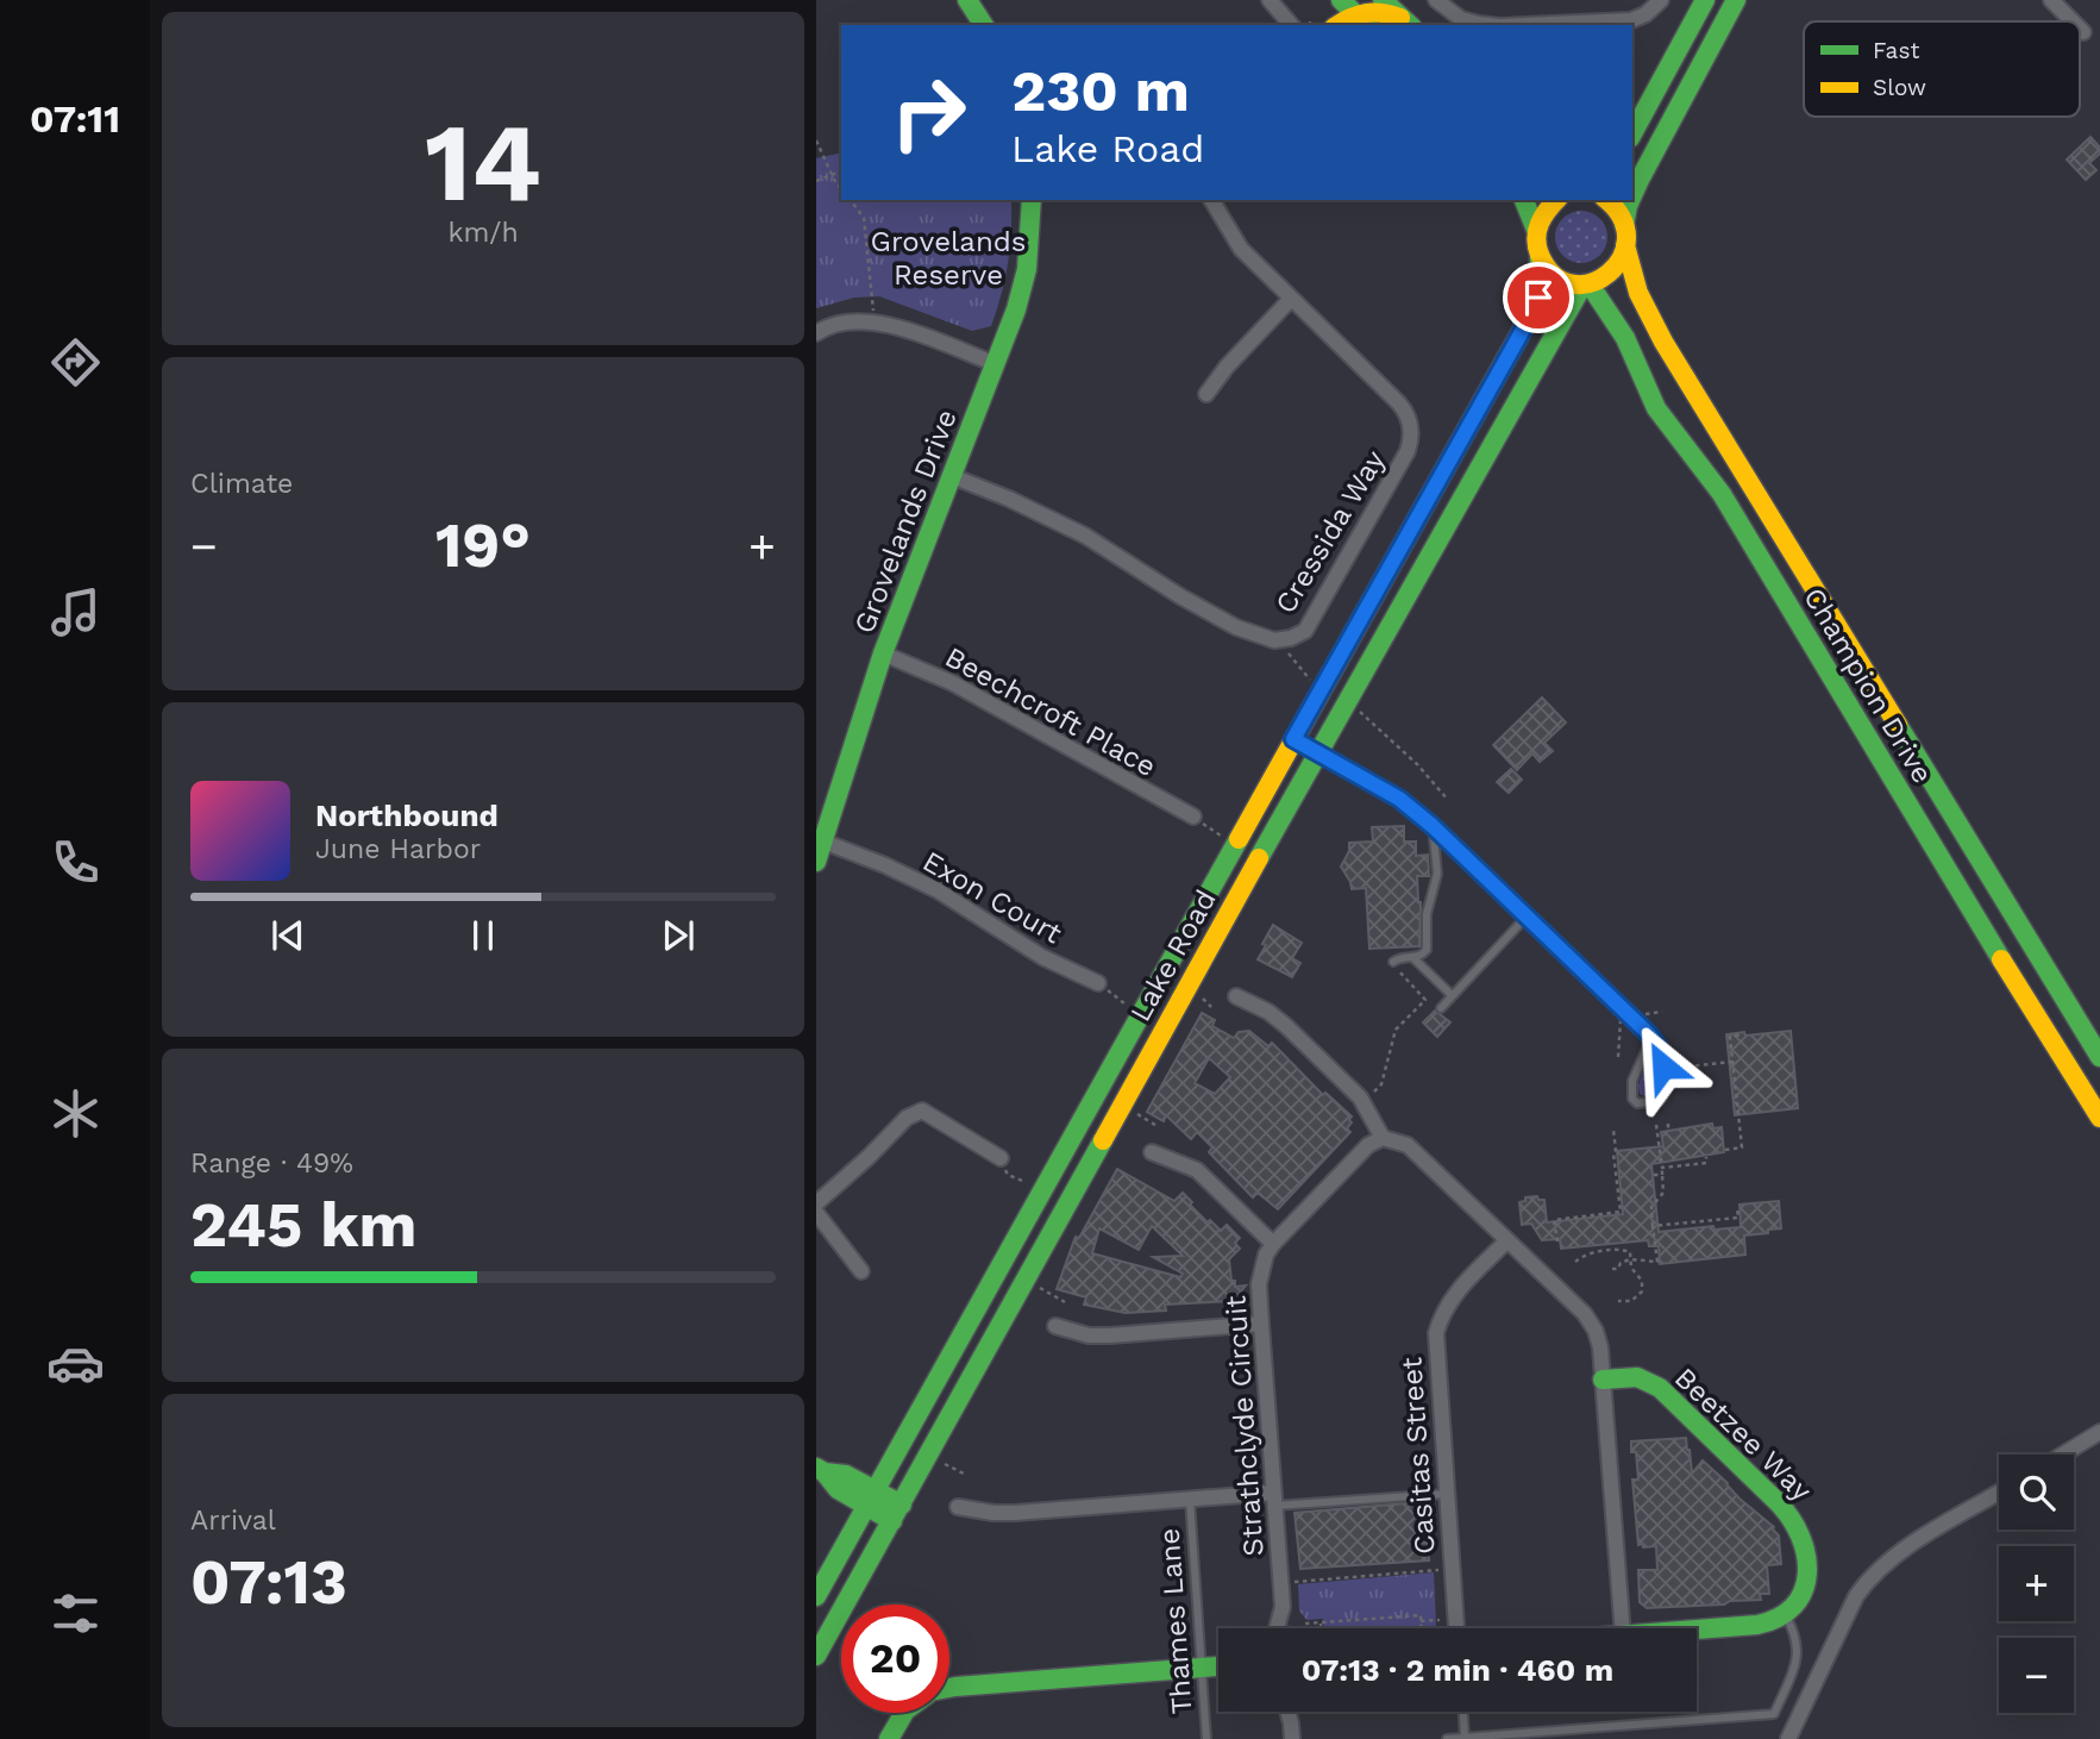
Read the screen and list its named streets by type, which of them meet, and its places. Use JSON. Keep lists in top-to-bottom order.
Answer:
{
  "streets": {
    "main road": [
      "Grovelands Drive",
      "Champion Drive",
      "Lake Road",
      "Beetzee Way"
    ],
    "street": [
      "Cressida Way",
      "Beechcroft Place",
      "Exon Court",
      "Strathclyde Circuit",
      "Casitas Street"
    ],
    "lane": ["Thames Lane"]
  },
  "crossings": [
    ["Grovelands Drive", "Cressida Way"],
    ["Grovelands Drive", "Beechcroft Place"],
    ["Grovelands Drive", "Exon Court"],
    ["Champion Drive", "Lake Road"]
  ],
  "parks": ["Grovelands Reserve"],
  "legend": ["Fast", "Slow"],
  "page": {
    "tabs": "07:11",
    "tile": [
      ["14", "km/h"],
      "Climate",
      ["Range · 49%", "245 km"],
      ["Arrival", "07:13"]
    ],
    "turn": ["230 m", "Lake Road"],
    "heat": ["−", "19°", "+"],
    "song": ["Northbound", "June Harbor"],
    "map_buttons": ["+", "−"],
    "limit": "20",
    "trip": "07:13 · 2 min · 460 m"
  }
}
